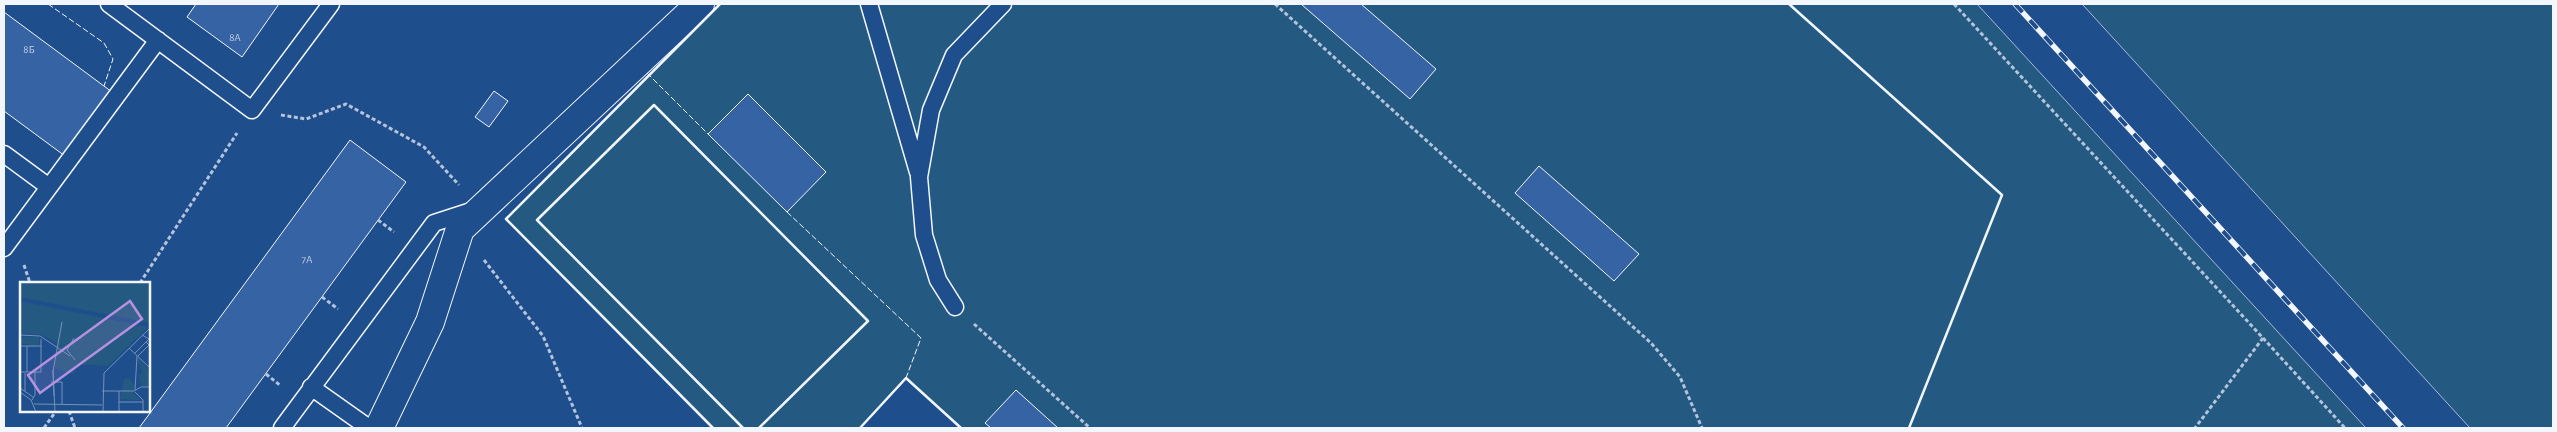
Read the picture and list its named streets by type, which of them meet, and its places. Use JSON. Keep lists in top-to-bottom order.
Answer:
{
  "house_numbers": ["8А", "8Б", "7А"]
}
